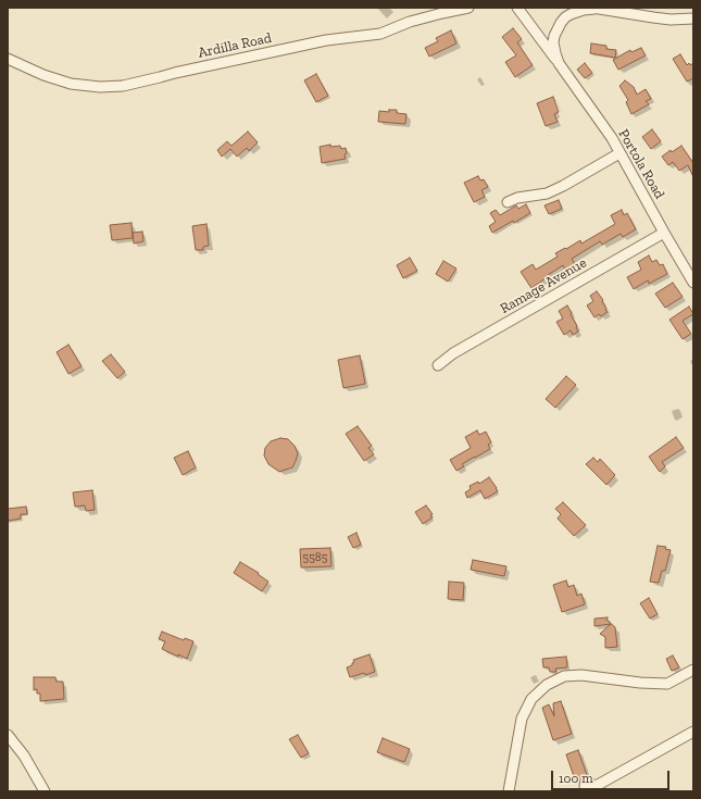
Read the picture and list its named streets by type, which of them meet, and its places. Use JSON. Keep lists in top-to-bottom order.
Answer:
{
  "streets": {
    "street": ["Ardilla Road", "Portola Road", "Ramage Avenue"]
  },
  "crossings": [
    ["Portola Road", "Ramage Avenue"]
  ],
  "house_numbers": ["5585"],
  "scale_bar": "100 m"
}
